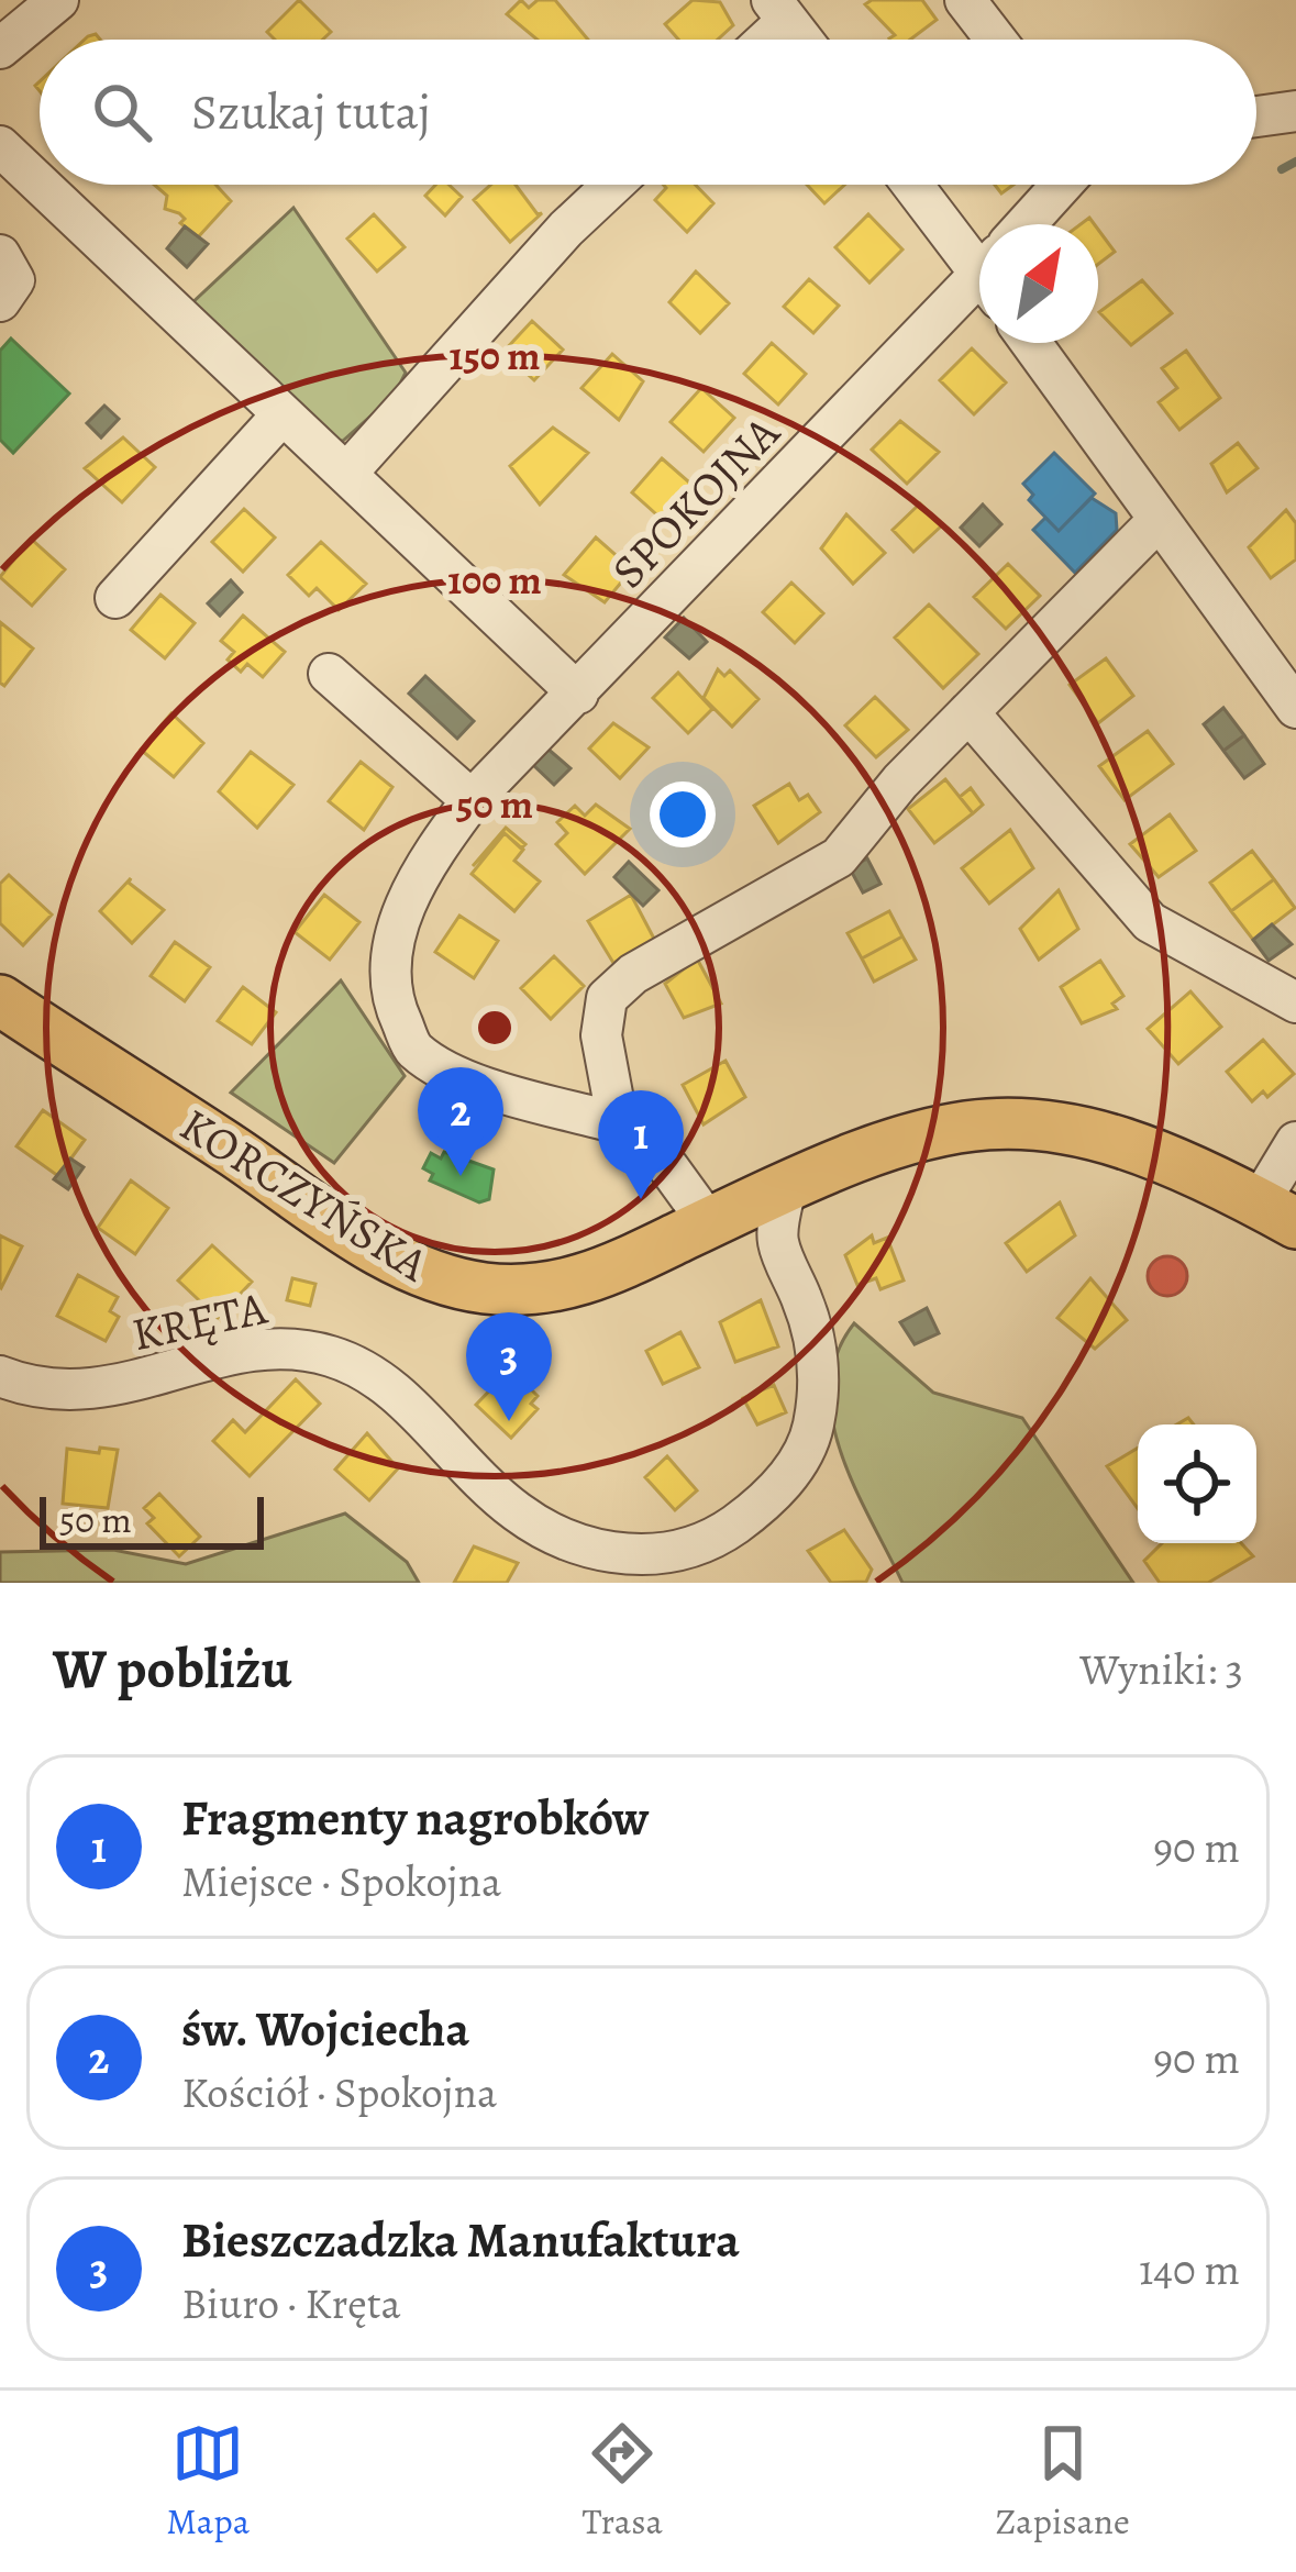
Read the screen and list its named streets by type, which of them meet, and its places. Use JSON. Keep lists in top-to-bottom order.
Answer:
{
  "streets": {
    "main road": ["KORCZYŃSKA"],
    "street": ["SPOKOJNA", "KRĘTA"]
  },
  "crossings": [
    ["SPOKOJNA", "KORCZYŃSKA"]
  ],
  "scale_bar": "50 m",
  "north": "top right",
  "page": {
    "search": "Szukaj tutaj",
    "pins": ["2", "1", "3"],
    "scale": "50 m",
    "heading": ["W pobliżu", "Wyniki: 3"],
    "list": [
      {
        "mark": "1",
        "name": "Fragmenty nagrobków",
        "note": "Miejsce · Spokojna",
        "value": "90 m"
      },
      {
        "mark": "2",
        "name": "św. Wojciecha",
        "note": "Kościół · Spokojna",
        "value": "90 m"
      },
      {
        "mark": "3",
        "name": "Bieszczadzka Manufaktura",
        "note": "Biuro · Kręta",
        "value": "140 m"
      }
    ],
    "nav": ["Mapa", "Trasa", "Zapisane"]
  },
  "rings": ["150 m", "100 m", "50 m"]
}
